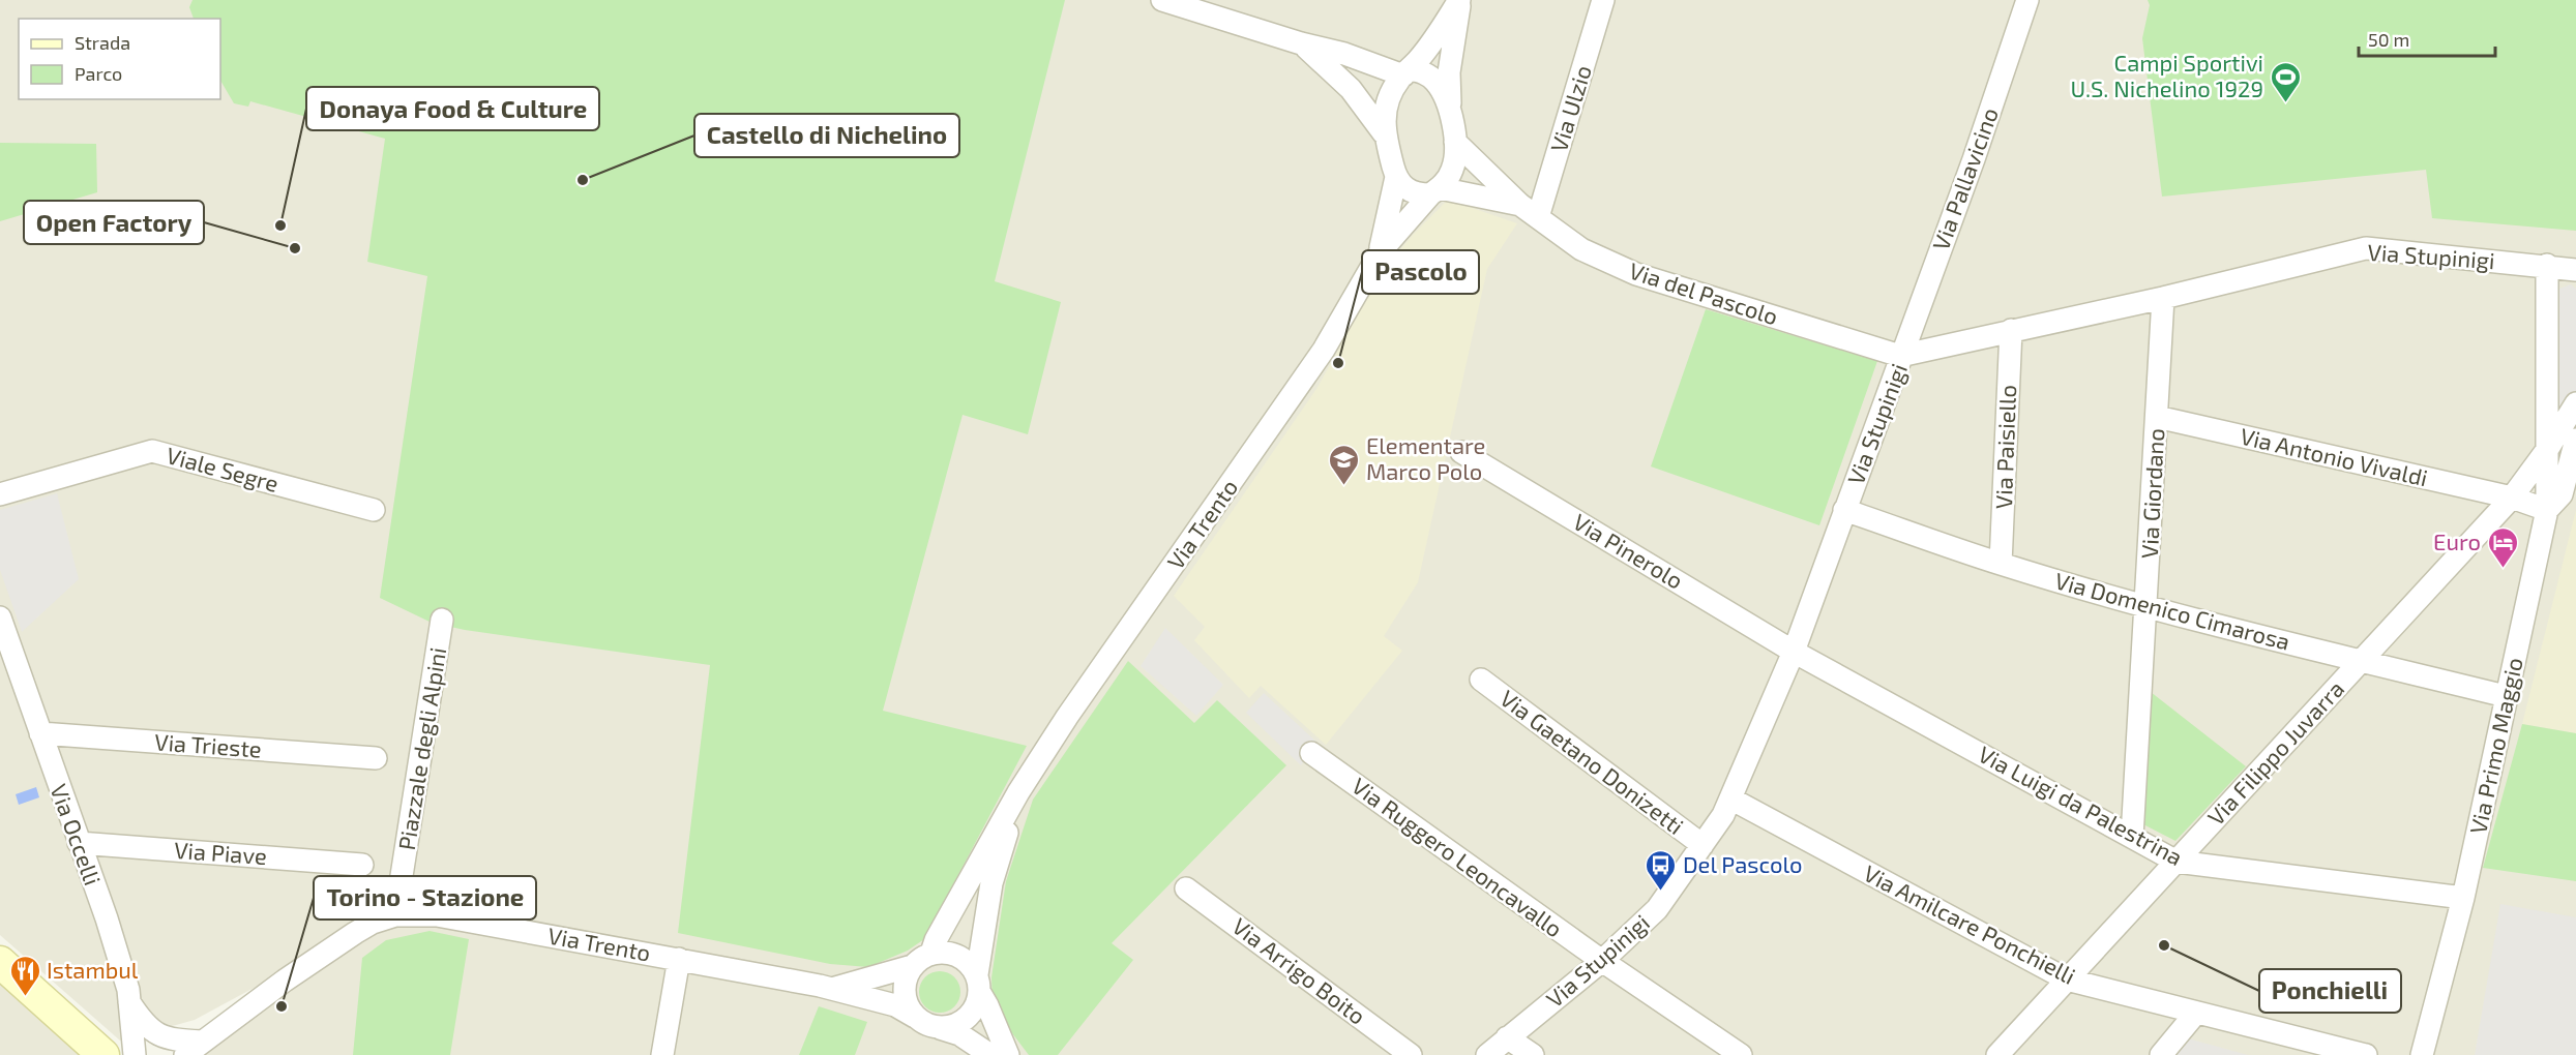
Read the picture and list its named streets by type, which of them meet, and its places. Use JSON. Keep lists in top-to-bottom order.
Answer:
{
  "streets": {
    "street": [
      "Via Ulzio",
      "Via Pallavicino",
      "Via Stupinigi",
      "Via del Pascolo",
      "Via Paisiello",
      "Via Antonio Vivaldi",
      "Viale Segre",
      "Via Giordano",
      "Via Trento",
      "Via Pinerolo",
      "Via Domenico Cimarosa",
      "Via Trieste",
      "Via Primo Maggio",
      "Piazzale degli Alpini",
      "Via Filippo Juvarra",
      "Via Gaetano Donizetti",
      "Via Luigi da Palestrina",
      "Via Occelli",
      "Via Piave",
      "Via Ruggero Leoncavallo",
      "Via Amilcare Ponchielli",
      "Via Arrigo Boito"
    ]
  },
  "crossings": [
    ["Via Ulzio", "Via del Pascolo"],
    ["Via Pallavicino", "Via Stupinigi"],
    ["Via Pallavicino", "Via del Pascolo"],
    ["Via Stupinigi", "Via del Pascolo"],
    ["Via Stupinigi", "Via Paisiello"],
    ["Via Stupinigi", "Via Giordano"],
    ["Via Stupinigi", "Via Pinerolo"],
    ["Via Stupinigi", "Via Domenico Cimarosa"],
    ["Via Stupinigi", "Via Filippo Juvarra"],
    ["Via Stupinigi", "Via Gaetano Donizetti"],
    ["Via Stupinigi", "Via Luigi da Palestrina"],
    ["Via Stupinigi", "Via Ruggero Leoncavallo"],
    ["Via Stupinigi", "Via Amilcare Ponchielli"],
    ["Via del Pascolo", "Via Trento"],
    ["Via Paisiello", "Via Domenico Cimarosa"],
    ["Via Antonio Vivaldi", "Via Giordano"],
    ["Via Antonio Vivaldi", "Via Primo Maggio"],
    ["Via Antonio Vivaldi", "Via Filippo Juvarra"],
    ["Via Giordano", "Via Domenico Cimarosa"],
    ["Via Giordano", "Via Luigi da Palestrina"],
    ["Via Trento", "Piazzale degli Alpini"],
    ["Via Pinerolo", "Via Luigi da Palestrina"],
    ["Via Domenico Cimarosa", "Via Primo Maggio"],
    ["Via Domenico Cimarosa", "Via Filippo Juvarra"],
    ["Via Trieste", "Via Occelli"],
    ["Via Primo Maggio", "Via Filippo Juvarra"],
    ["Via Primo Maggio", "Via Luigi da Palestrina"],
    ["Via Filippo Juvarra", "Via Luigi da Palestrina"],
    ["Via Filippo Juvarra", "Via Amilcare Ponchielli"],
    ["Via Occelli", "Via Piave"]
  ],
  "places": {
    "sports": ["Campi Sportivi U.S. Nichelino 1929"],
    "other": [
      "Castello di Nichelino",
      "Donaya Food & Culture",
      "Open Factory",
      "Pascolo",
      "Ponchielli",
      "Torino - Stazione"
    ],
    "school or university": ["Elementare Marco Polo"],
    "hotel": ["Euro"],
    "bus stop": ["Del Pascolo"],
    "restaurant": ["Istambul"]
  },
  "legend": ["Strada", "Parco"],
  "scale_bar": "50 m"
}
